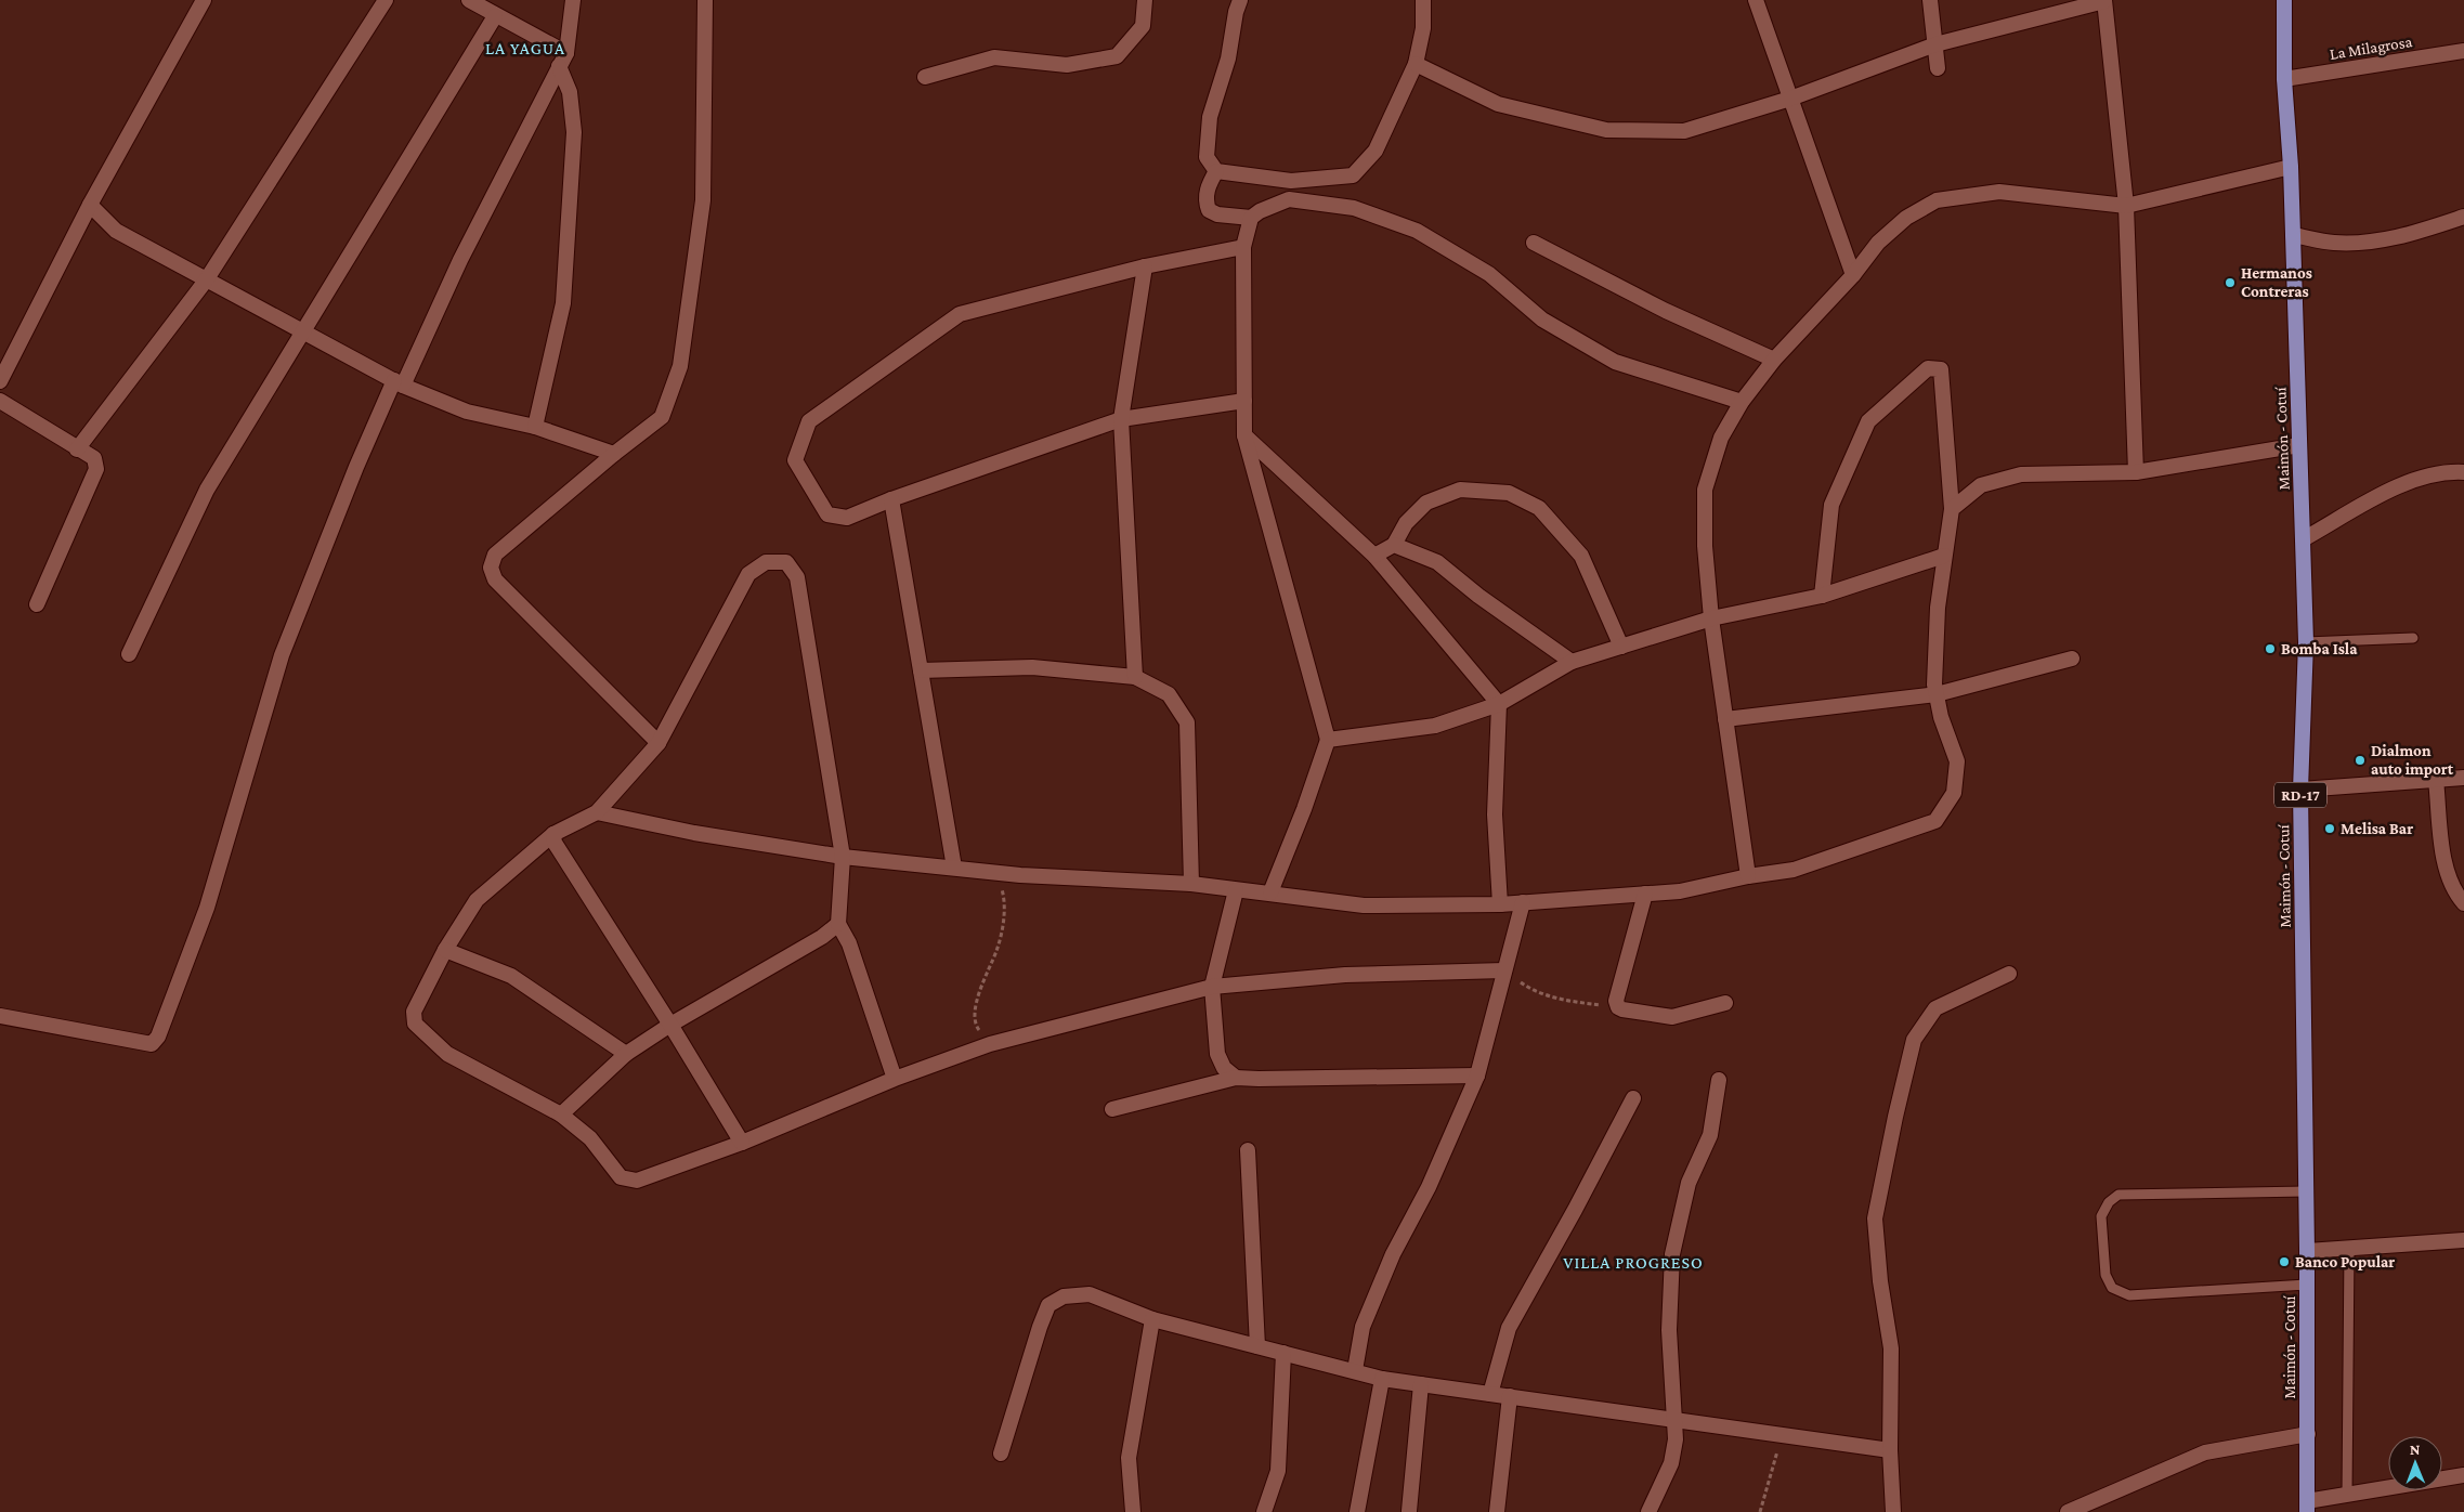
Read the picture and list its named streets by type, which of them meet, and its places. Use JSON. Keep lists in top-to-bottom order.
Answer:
{
  "streets": {
    "main road": ["Maimón - Cotuí", "RD-17"],
    "street": ["La Milagrosa"]
  },
  "crossings": [
    ["La Milagrosa", "Maimón - Cotuí"],
    ["La Milagrosa", "RD-17"],
    ["Maimón - Cotuí", "RD-17"]
  ],
  "districts": ["LA YAGUA", "VILLA PROGRESO"],
  "places": [
    "Hermanos Contreras",
    "Bomba Isla",
    "Dialmon auto import",
    "Melisa Bar",
    "Banco Popular"
  ],
  "north": "top"
}
